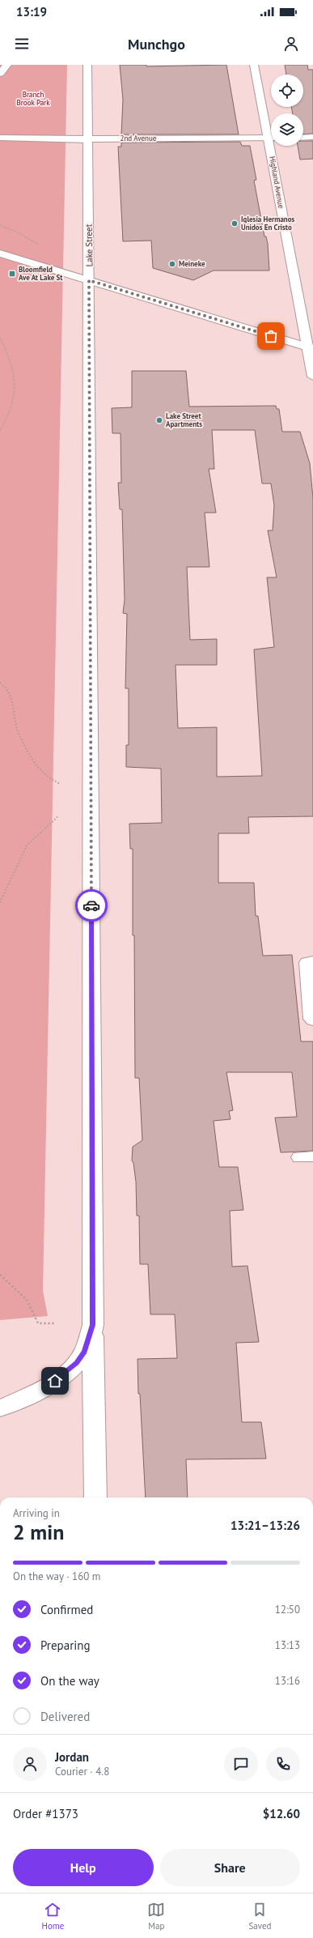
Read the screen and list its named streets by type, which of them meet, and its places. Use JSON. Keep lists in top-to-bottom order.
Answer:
{
  "streets": {
    "street": ["2nd Avenue", "Highland Avenue", "Lake Street"]
  },
  "crossings": [
    ["2nd Avenue", "Lake Street"]
  ],
  "parks": ["Branch Brook Park"],
  "places": {
    "other": ["Iglesia Hermanos Unidos En Cristo", "Meineke", "Lake Street Apartments"],
    "transit": ["Bloomfield Ave At Lake St"]
  },
  "page": {
    "status": "13:19",
    "header": "Munchgo",
    "heading": ["2 min", "Arriving in", "13:21–13:26"],
    "panel": [
      "Jordan",
      "Courier · 4.8",
      "Order #1373",
      "$12.60"
    ],
    "bar": "On the way · 160 m",
    "list": [
      ["Confirmed", "12:50"],
      ["Preparing", "13:13"],
      ["On the way", "13:16"],
      "Delivered"
    ],
    "buttons": ["Help", "Share"],
    "tabs": ["Home", "Map", "Saved"]
  }
}
